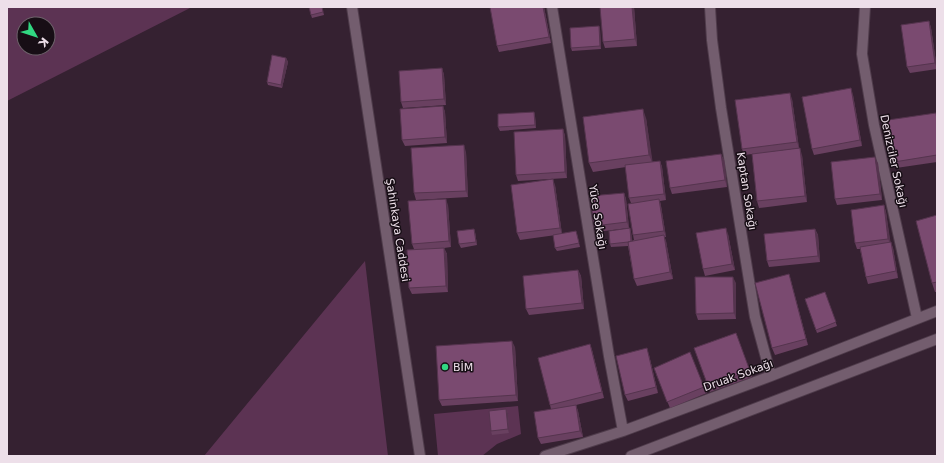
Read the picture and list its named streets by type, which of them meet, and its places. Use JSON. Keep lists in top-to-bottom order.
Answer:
{
  "streets": {
    "street": [
      "Denizciler Sokağı",
      "Kaptan Sokağı",
      "Yüce Sokağı",
      "Şahinkaya Caddesi",
      "Druak Sokağı"
    ]
  },
  "crossings": [
    ["Denizciler Sokağı", "Druak Sokağı"],
    ["Kaptan Sokağı", "Druak Sokağı"],
    ["Yüce Sokağı", "Druak Sokağı"]
  ],
  "places": ["BİM"],
  "north": "bottom right"
}
